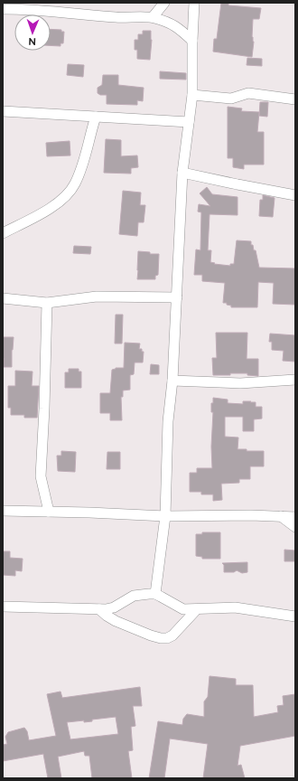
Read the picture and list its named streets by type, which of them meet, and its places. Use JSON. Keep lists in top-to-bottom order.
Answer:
{
  "north": "bottom"
}
